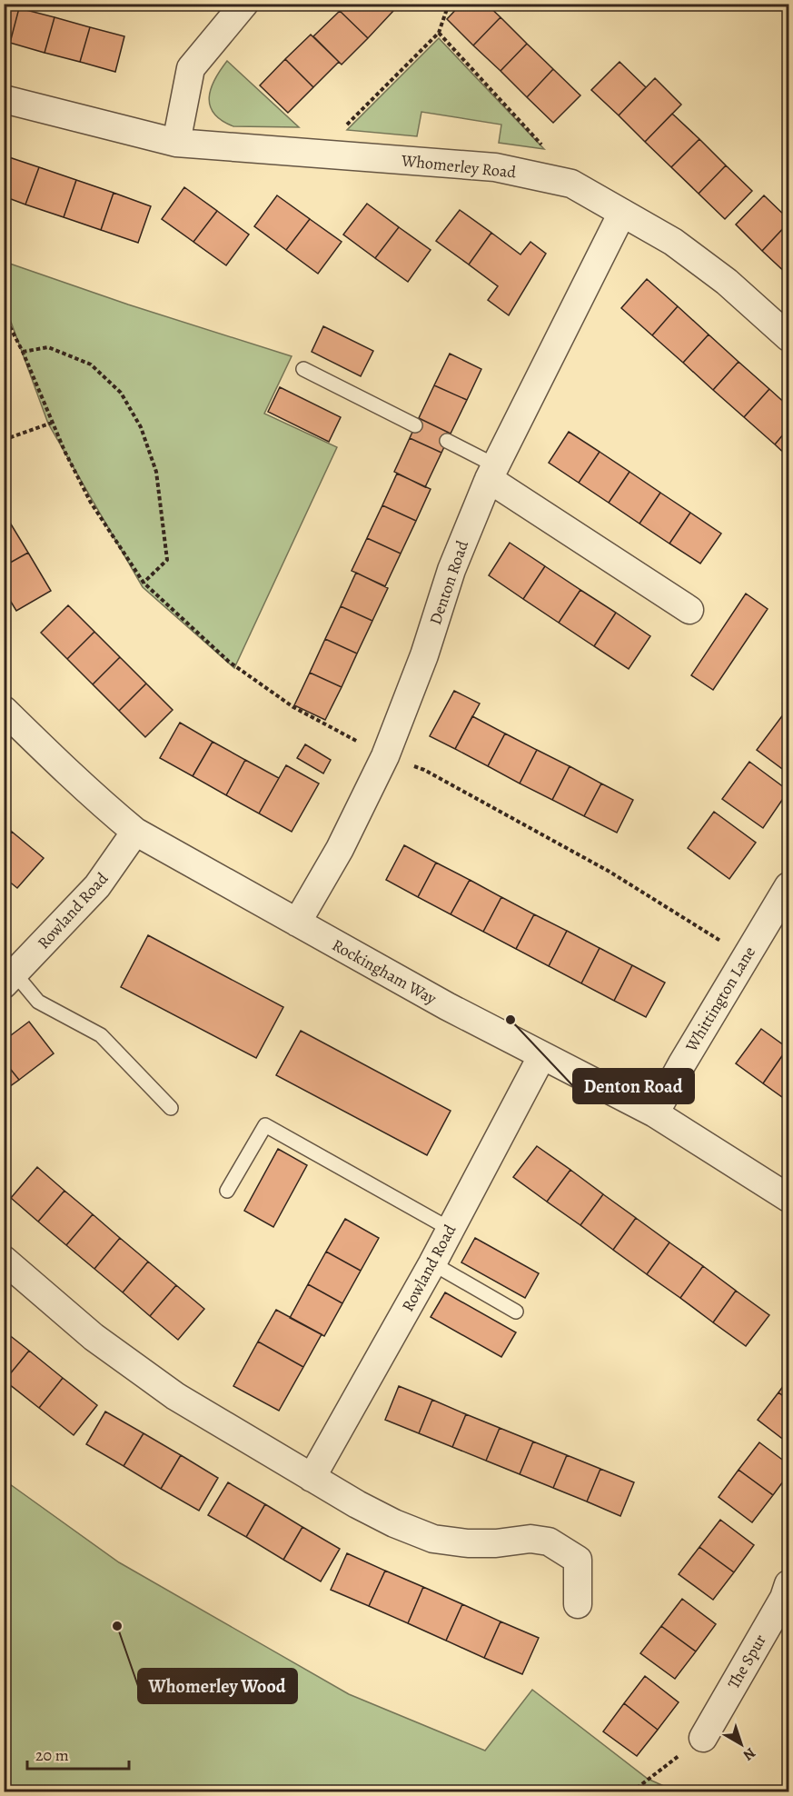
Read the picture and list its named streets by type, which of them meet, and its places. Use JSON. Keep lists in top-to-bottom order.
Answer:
{
  "streets": {
    "street": [
      "Whomerley Road",
      "Denton Road",
      "Rowland Road",
      "Rockingham Way",
      "Whittington Lane",
      "The Spur"
    ]
  },
  "crossings": [
    ["Whomerley Road", "Denton Road"],
    ["Denton Road", "Rockingham Way"],
    ["Rowland Road", "Rockingham Way"],
    ["Rockingham Way", "Whittington Lane"]
  ],
  "places": ["Denton Road", "Whomerley Wood"],
  "scale_bar": "20 m",
  "north": "bottom right"
}
